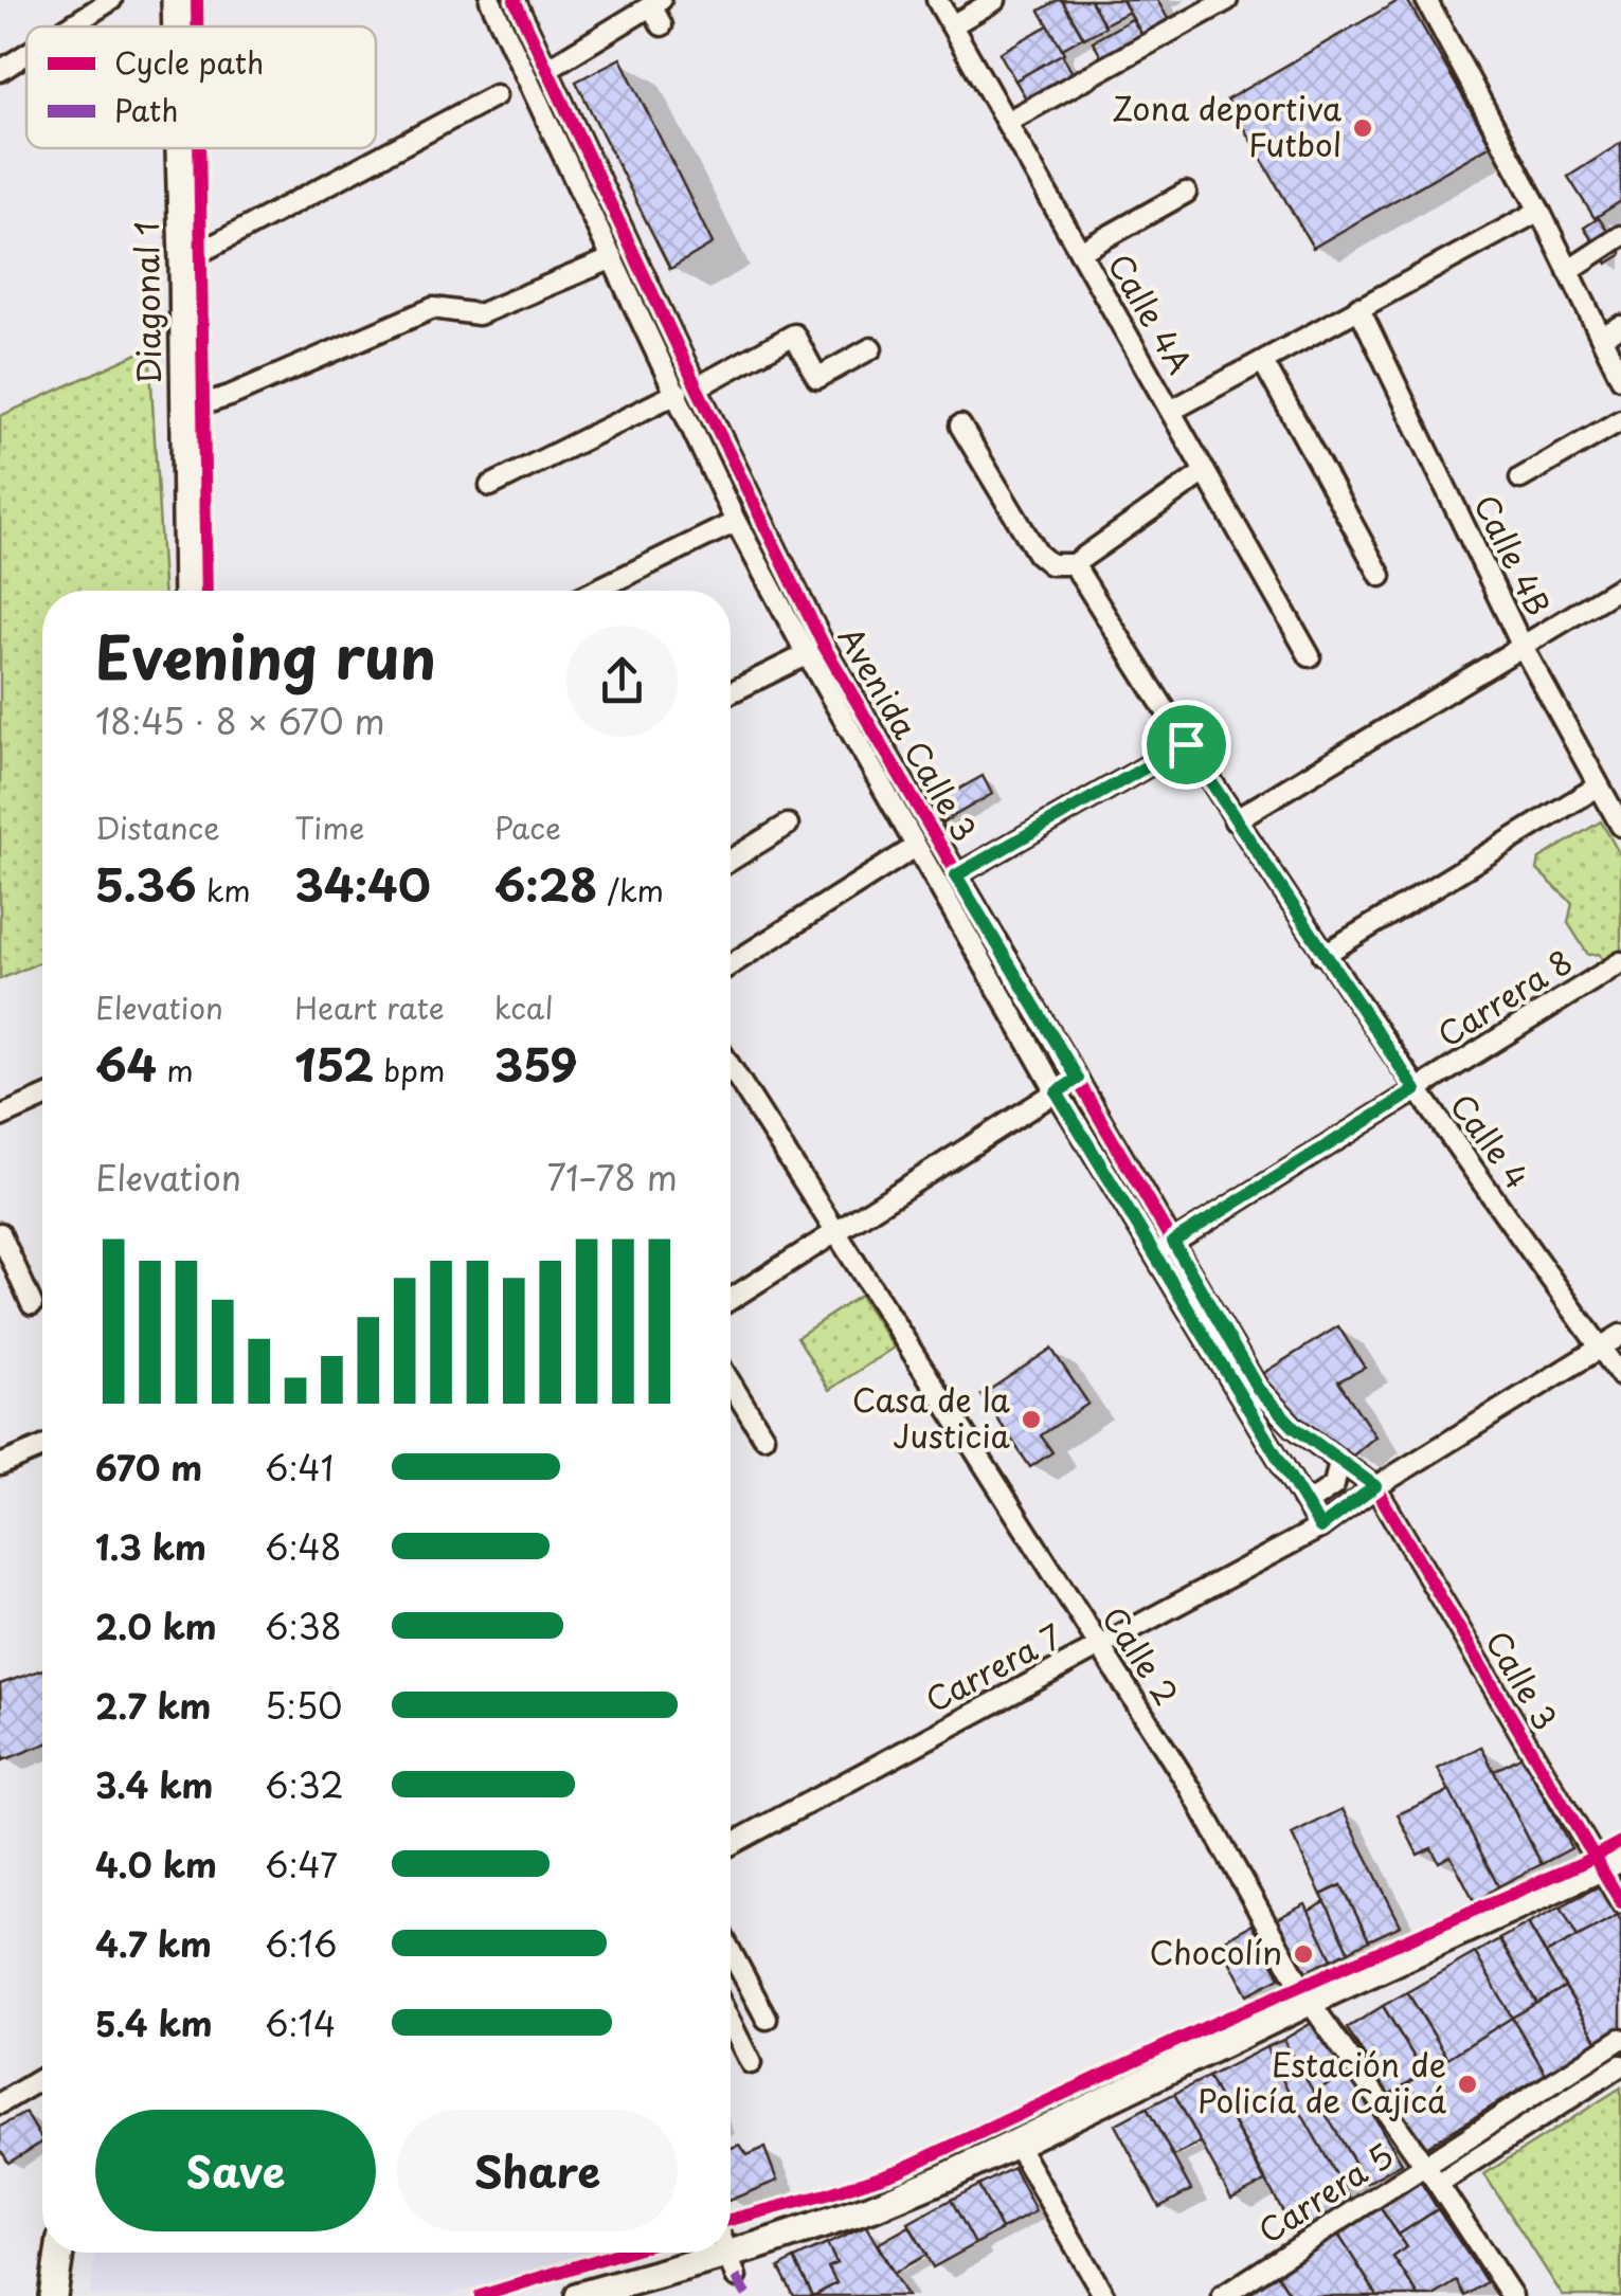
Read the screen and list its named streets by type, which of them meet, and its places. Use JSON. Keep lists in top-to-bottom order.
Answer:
{
  "streets": {
    "main road": ["Diagonal 1"],
    "street": [
      "Calle 4A",
      "Calle 4B",
      "Avenida Calle 3",
      "Carrera 8",
      "Calle 4",
      "Calle 2",
      "Carrera 7",
      "Calle 3",
      "Carrera 5"
    ]
  },
  "crossings": [
    ["Avenida Calle 3", "Carrera 8"],
    ["Avenida Calle 3", "Carrera 7"],
    ["Avenida Calle 3", "Calle 3"],
    ["Carrera 8", "Calle 4"],
    ["Calle 4", "Carrera 7"],
    ["Calle 2", "Carrera 7"],
    ["Calle 2", "Carrera 5"],
    ["Carrera 7", "Calle 3"]
  ],
  "places": [
    "Zona deportiva Futbol",
    "Casa de la Justicia",
    "Chocolín",
    "Estación de Policía de Cajicá"
  ],
  "legend": ["Cycle path", "Path"],
  "page": {
    "heading": ["Evening run", "18:45 · 8 × 670 m"],
    "stats": [
      ["Distance", "5.36 km"],
      ["Time", "34:40"],
      ["Pace", "6:28 /km"],
      ["Elevation", "64 m"],
      ["Heart rate", "152 bpm"],
      ["kcal", "359"]
    ],
    "chart": ["Elevation", "71–78 m"],
    "list": [
      {
        "name": "670 m",
        "note": "6:41"
      },
      {
        "name": "1.3 km",
        "note": "6:48"
      },
      {
        "name": "2.0 km",
        "note": "6:38"
      },
      {
        "name": "2.7 km",
        "note": "5:50"
      },
      {
        "name": "3.4 km",
        "note": "6:32"
      },
      {
        "name": "4.0 km",
        "note": "6:47"
      },
      {
        "name": "4.7 km",
        "note": "6:16"
      },
      {
        "name": "5.4 km",
        "note": "6:14"
      }
    ],
    "buttons": ["Save", "Share"]
  }
}
